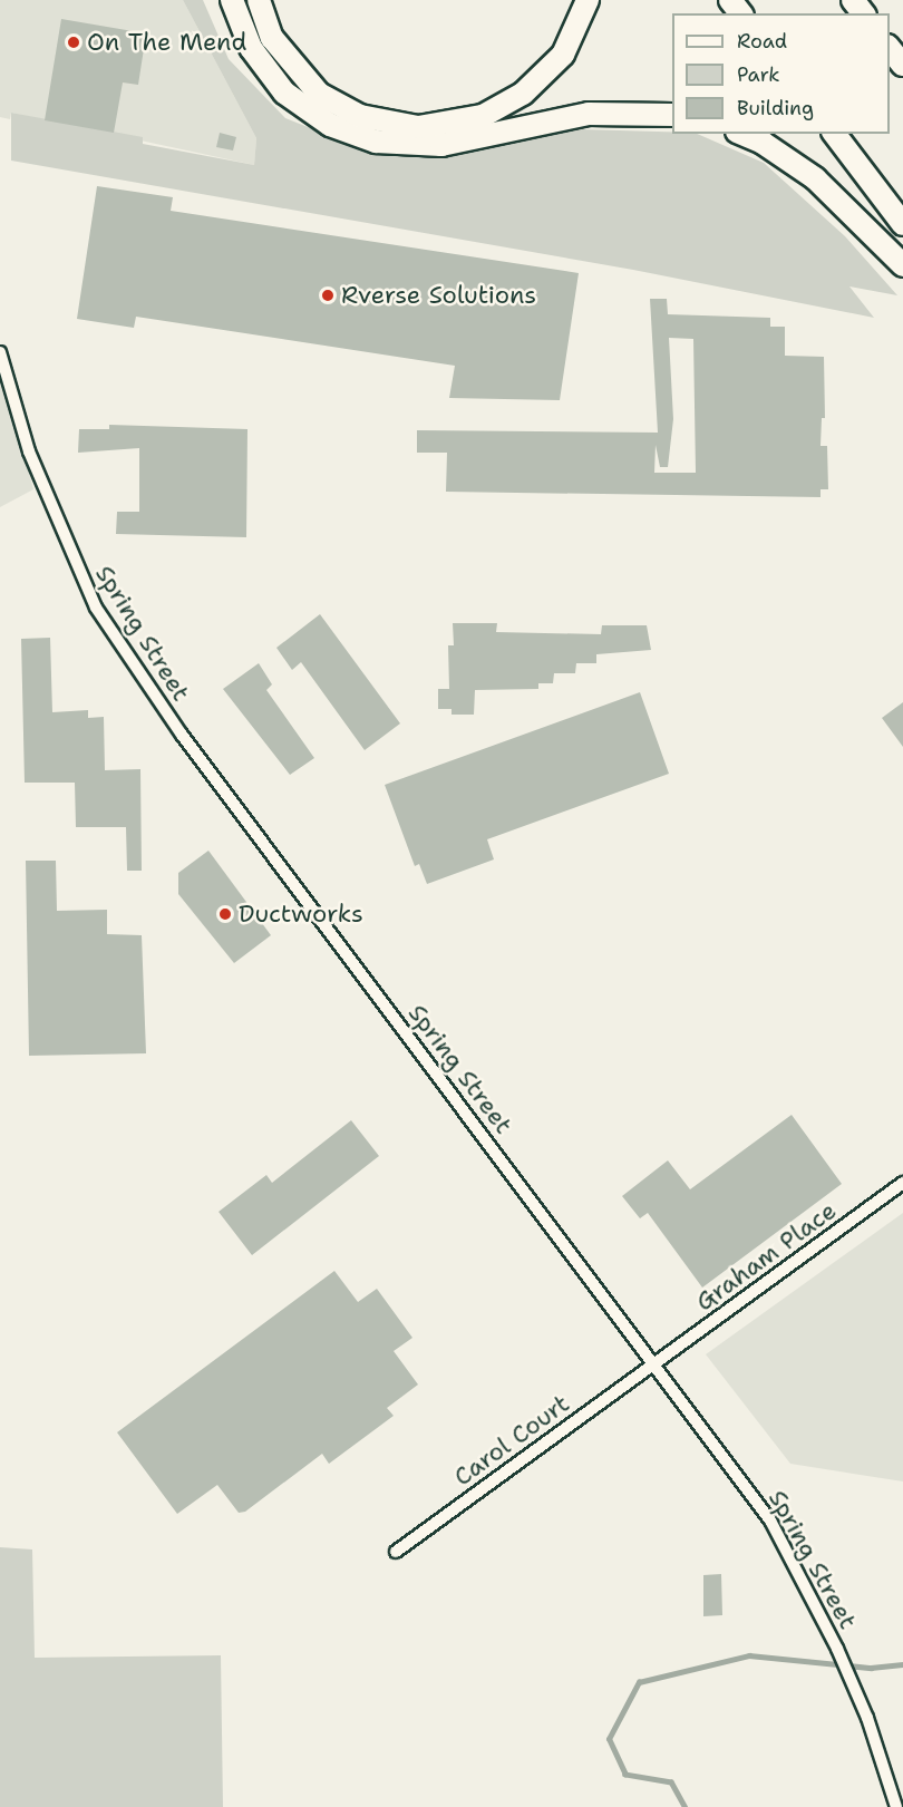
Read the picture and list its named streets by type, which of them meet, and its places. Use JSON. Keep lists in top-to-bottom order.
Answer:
{
  "streets": {
    "street": ["Spring Street", "Graham Place", "Carol Court"]
  },
  "crossings": [
    ["Spring Street", "Graham Place"],
    ["Spring Street", "Carol Court"],
    ["Graham Place", "Carol Court"]
  ],
  "places": ["On The Mend", "Rverse Solutions", "Ductworks"],
  "legend": ["Road", "Park", "Building"]
}
